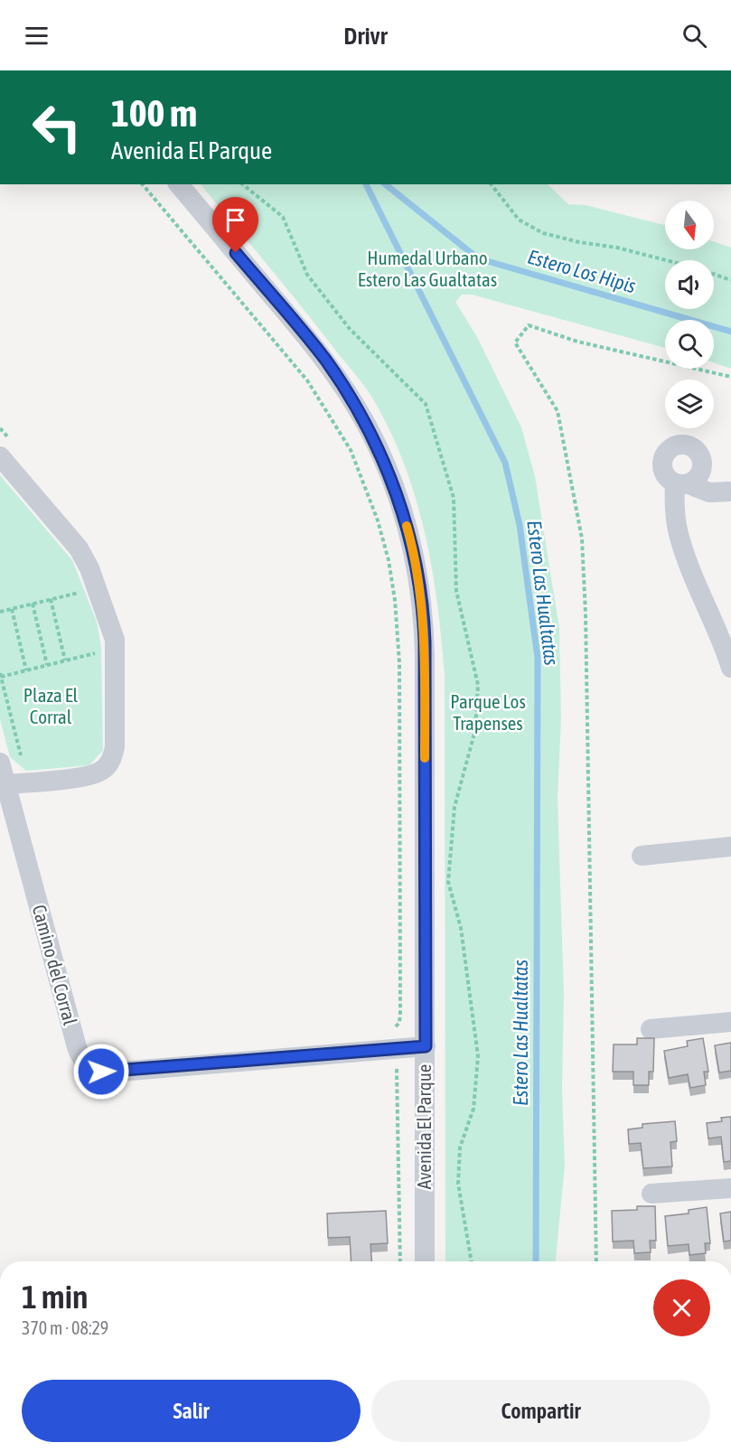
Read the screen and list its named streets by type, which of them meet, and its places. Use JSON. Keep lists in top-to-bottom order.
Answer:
{
  "streets": {
    "street": ["Camino del Corral", "Avenida El Parque"]
  },
  "crossings": [
    ["Camino del Corral", "Avenida El Parque"]
  ],
  "water": ["Estero Los Hipis", "Estero Las Hualtatas"],
  "parks": ["Humedal Urbano Estero Las Gualtatas", "Plaza El Corral", "Parque Los Trapenses"],
  "north": "bottom",
  "page": {
    "header": "Drivr",
    "turn": ["100 m", "Avenida El Parque"],
    "heading": ["1 min", "370 m · 08:29"],
    "buttons": ["Salir", "Compartir"]
  }
}
